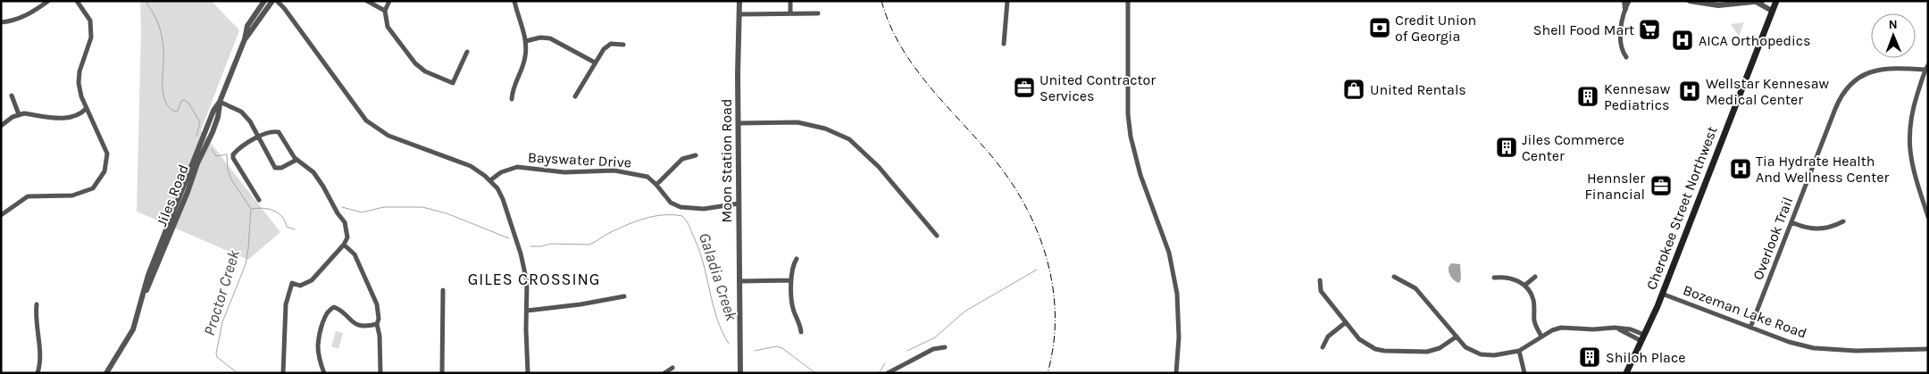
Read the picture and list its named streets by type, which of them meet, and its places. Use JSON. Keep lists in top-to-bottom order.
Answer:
{
  "streets": {
    "main road": ["Cherokee Street Northwest"],
    "street": [
      "Bayswater Drive",
      "Moon Station Road",
      "Jiles Road",
      "Overlook Trail",
      "Bozeman Lake Road"
    ]
  },
  "crossings": [
    ["Bayswater Drive", "Moon Station Road"],
    ["Cherokee Street Northwest", "Bozeman Lake Road"],
    ["Overlook Trail", "Bozeman Lake Road"]
  ],
  "districts": ["GILES CROSSING"],
  "water": ["Galadia Creek", "Proctor Creek"],
  "places": {
    "bank": ["Credit Union of Georgia"],
    "supermarket": ["Shell Food Mart"],
    "hospital": ["AICA Orthopedics", "Wellstar Kennesaw Medical Center", "Tia Hydrate Health And Wellness Center"],
    "office": ["United Contractor Services", "Hennsler Financial"],
    "shop": ["United Rentals"],
    "building": ["Kennesaw Pediatrics", "Jiles Commerce Center", "Shiloh Place"]
  },
  "north": "top"
}
